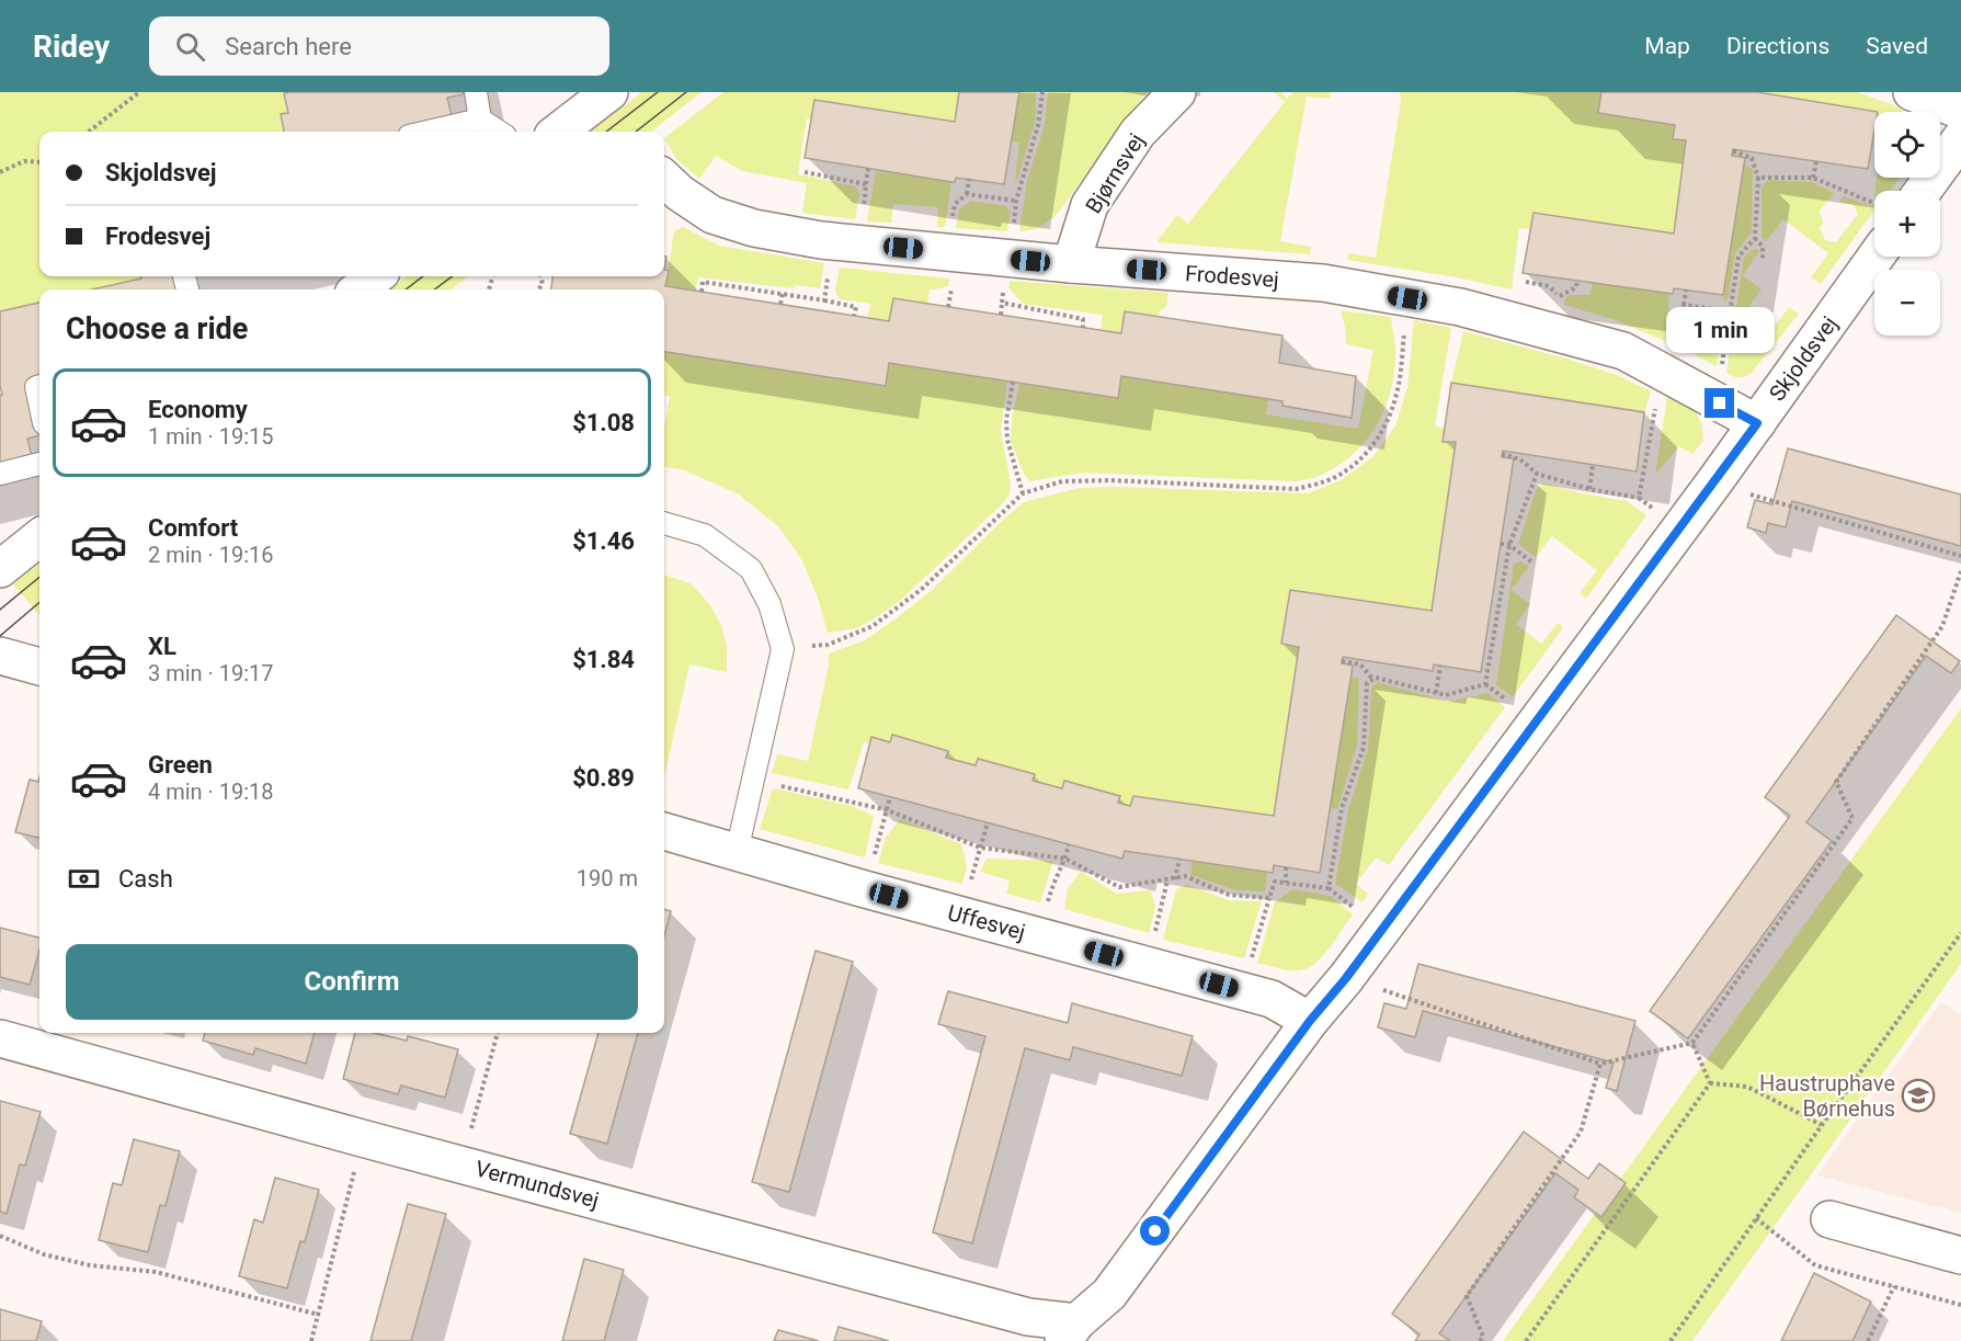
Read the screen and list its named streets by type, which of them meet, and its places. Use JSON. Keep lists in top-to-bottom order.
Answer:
{
  "streets": {
    "street": [
      "Bjørnsvej",
      "Frodesvej",
      "Skjoldsvej",
      "Uffesvej",
      "Vermundsvej"
    ]
  },
  "crossings": [
    ["Bjørnsvej", "Frodesvej"],
    ["Frodesvej", "Skjoldsvej"],
    ["Skjoldsvej", "Uffesvej"],
    ["Skjoldsvej", "Vermundsvej"]
  ],
  "places": {
    "school or university": ["Haustruphave Børnehus"]
  },
  "page": {
    "header": "Ridey",
    "search": "Search here",
    "nav": ["Map", "Directions", "Saved"],
    "map_buttons": ["+", "−"],
    "banner": ["Skjoldsvej", "Frodesvej"],
    "heading": "Choose a ride",
    "bubble": "1 min",
    "list": [
      {
        "name": "Economy",
        "note": "1 min · 19:15",
        "value": "$1.08"
      },
      {
        "name": "Comfort",
        "note": "2 min · 19:16",
        "value": "$1.46"
      },
      {
        "name": "XL",
        "note": "3 min · 19:17",
        "value": "$1.84"
      },
      {
        "name": "Green",
        "note": "4 min · 19:18",
        "value": "$0.89"
      }
    ],
    "pay": ["Cash", "190 m"],
    "buttons": "Confirm"
  }
}
